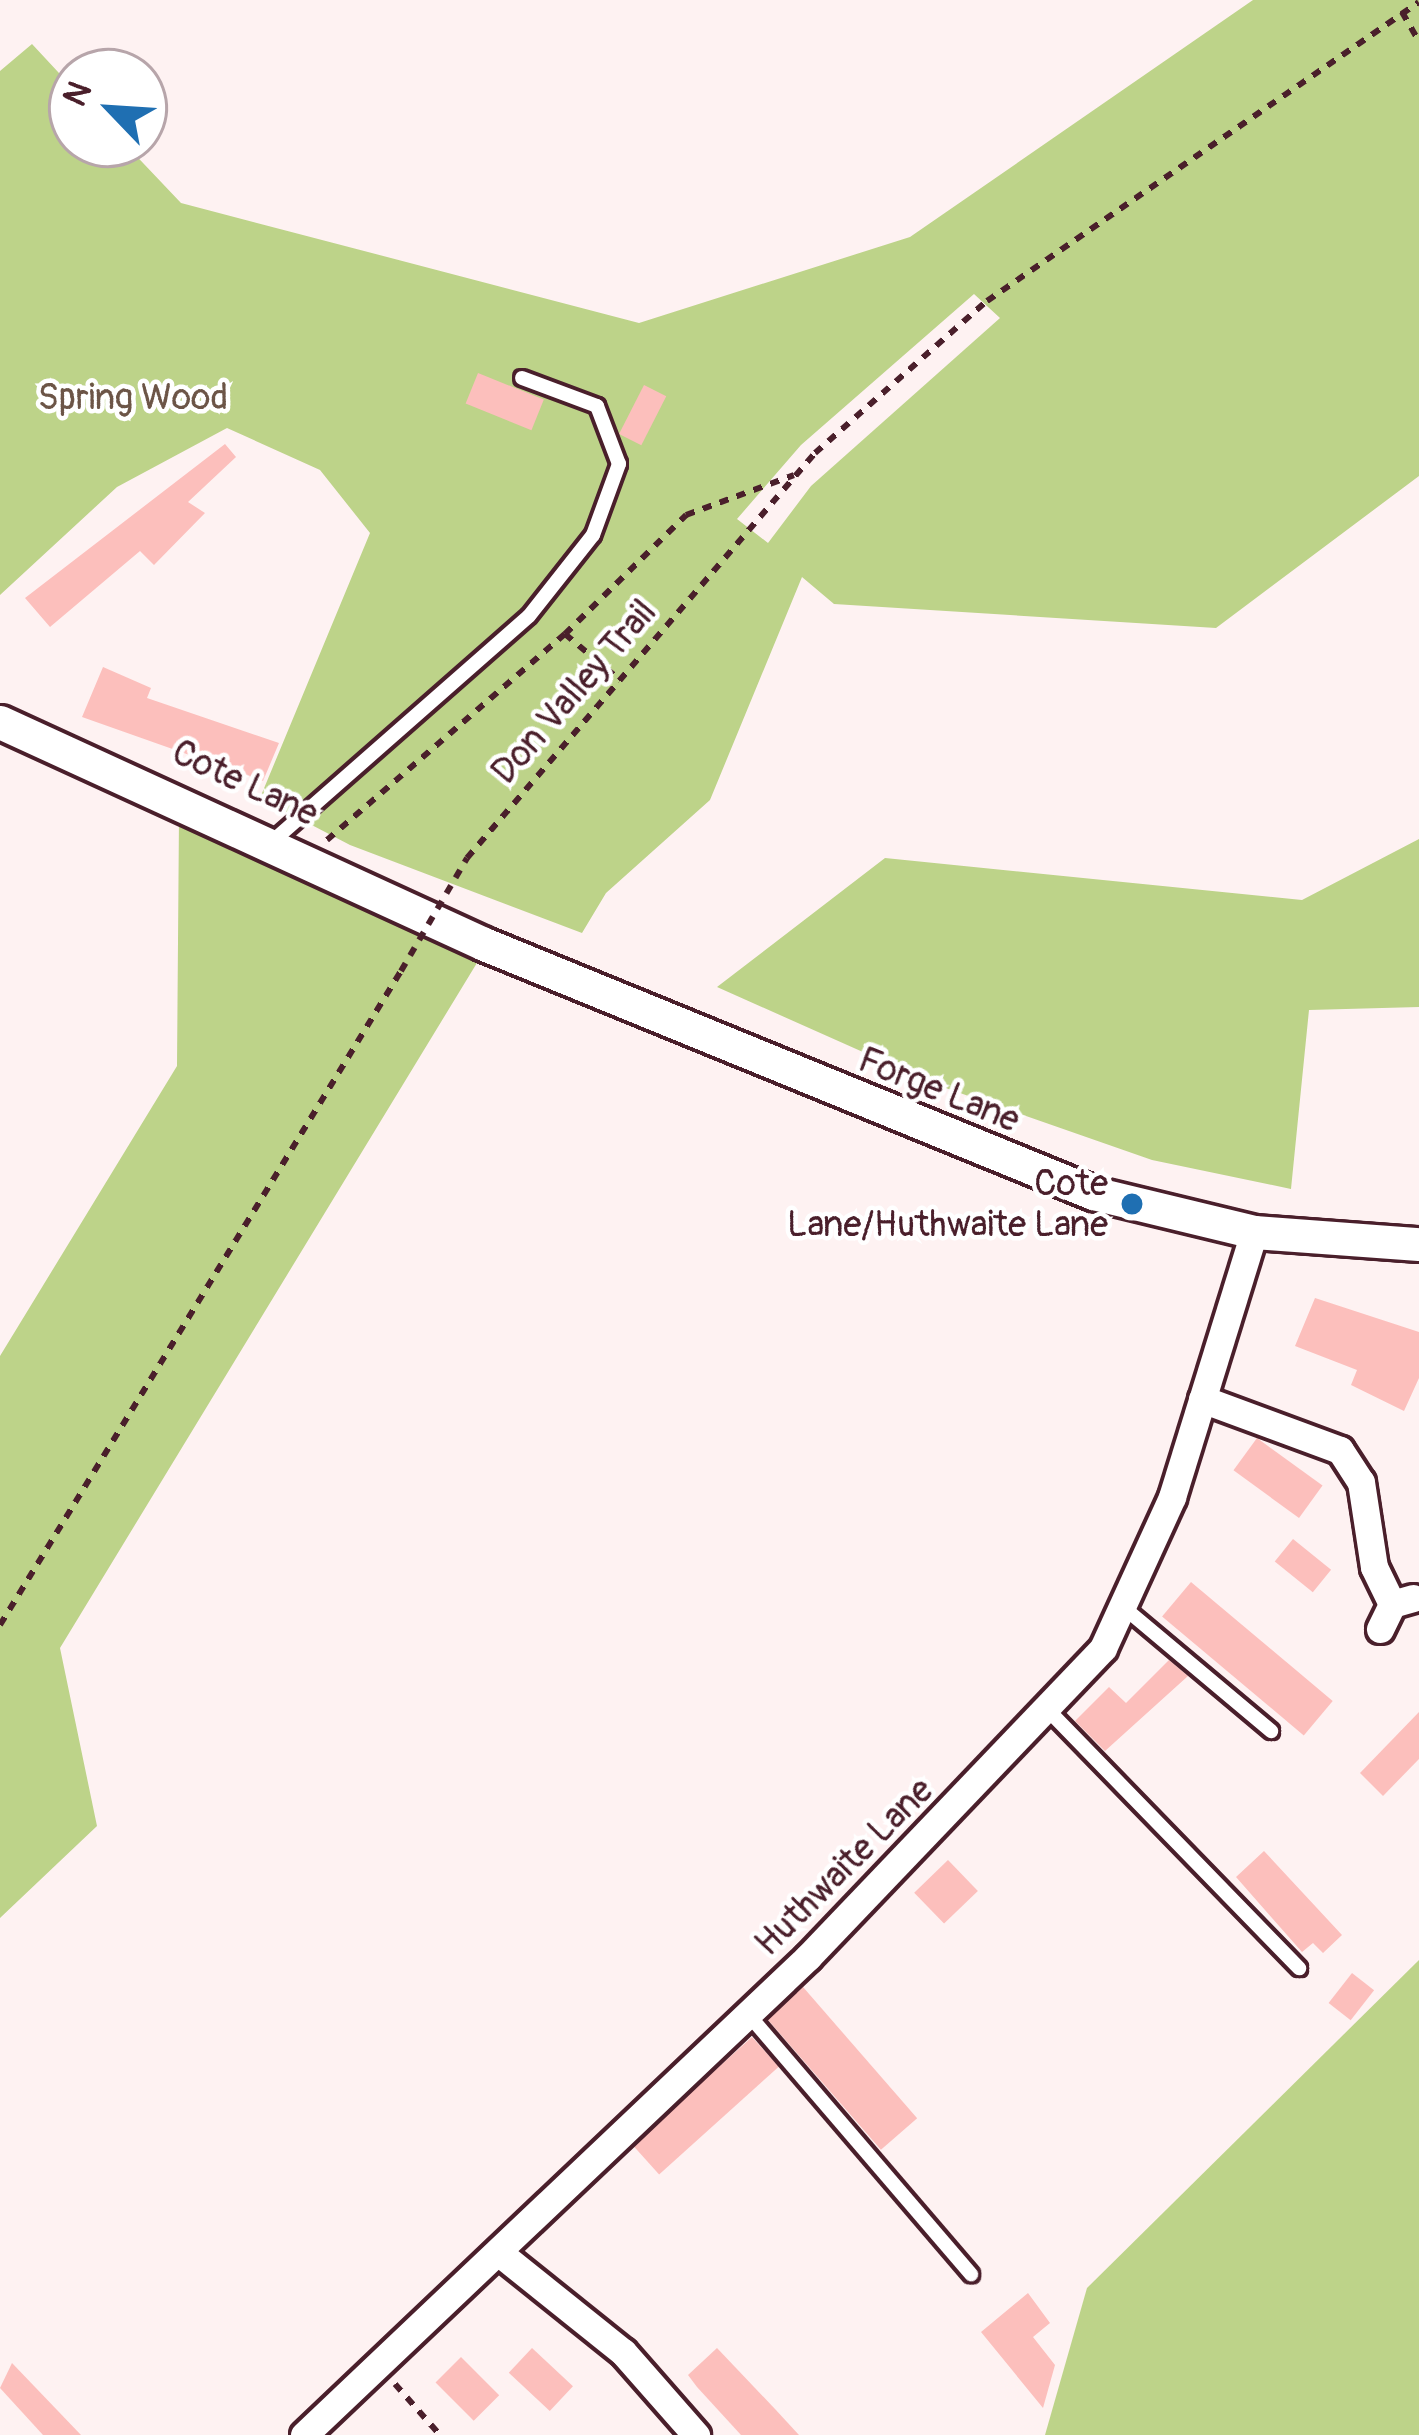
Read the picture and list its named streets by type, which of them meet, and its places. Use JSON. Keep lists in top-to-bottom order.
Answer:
{
  "streets": {
    "street": ["Cote Lane", "Forge Lane", "Huthwaite Lane"],
    "path": ["Don Valley Trail"]
  },
  "crossings": [
    ["Cote Lane", "Forge Lane"],
    ["Forge Lane", "Huthwaite Lane"]
  ],
  "parks": ["Spring Wood"],
  "places": ["Cote Lane/Huthwaite Lane"],
  "north": "top left"
}
